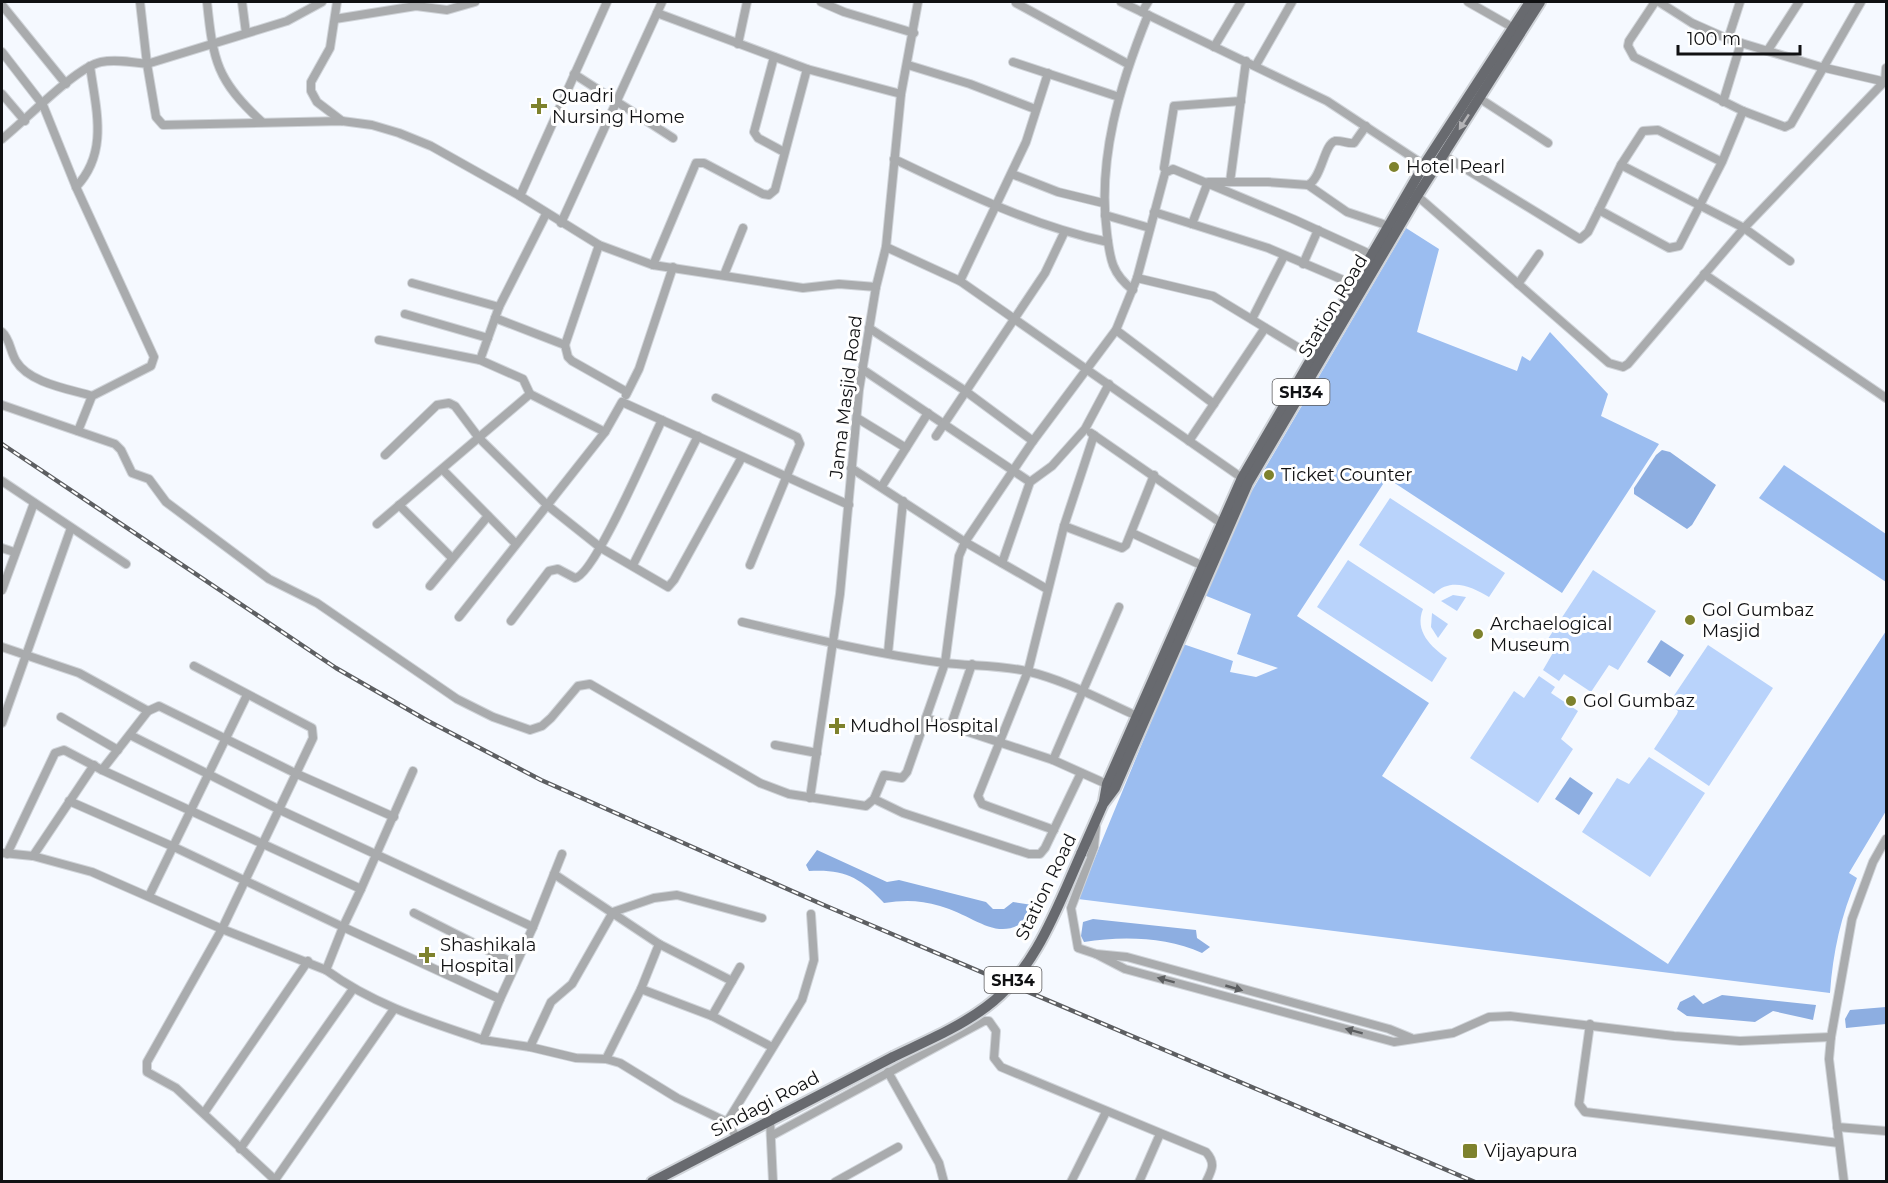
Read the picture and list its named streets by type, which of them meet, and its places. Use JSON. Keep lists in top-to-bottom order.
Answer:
{
  "streets": {
    "main road": ["Station Road", "SH34", "Sindagi Road"],
    "street": ["Jama Masjid Road"]
  },
  "crossings": [
    ["Station Road", "Sindagi Road"]
  ],
  "places": {
    "health": ["Quadri Nursing Home", "Mudhol Hospital", "Shashikala Hospital"],
    "other": [
      "Hotel Pearl",
      "Ticket Counter",
      "Gol Gumbaz Masjid",
      "Archaelogical Museum",
      "Gol Gumbaz"
    ],
    "transit": ["Vijayapura"]
  },
  "scale_bar": "100 m"
}
